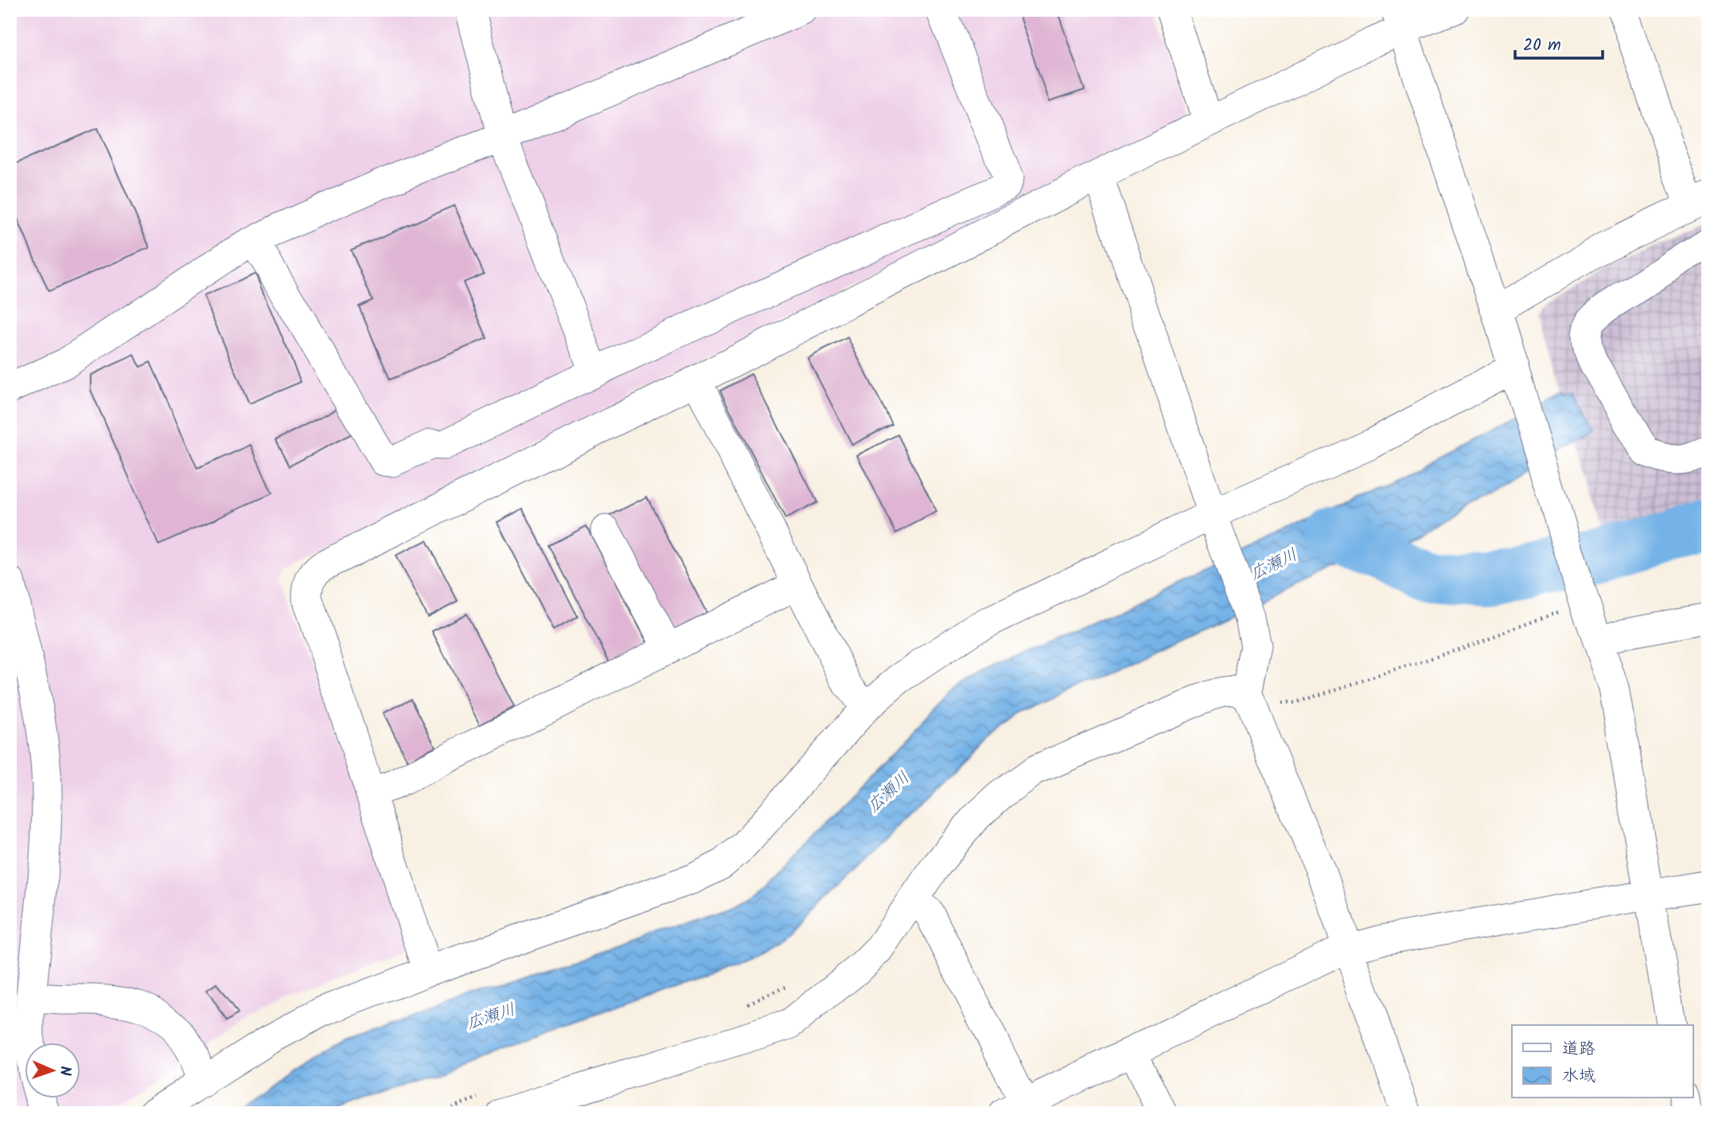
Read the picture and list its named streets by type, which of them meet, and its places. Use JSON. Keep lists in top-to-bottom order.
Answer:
{
  "water": ["広瀬川"],
  "legend": ["道路", "水域"],
  "scale_bar": "20 m",
  "north": "right"
}
